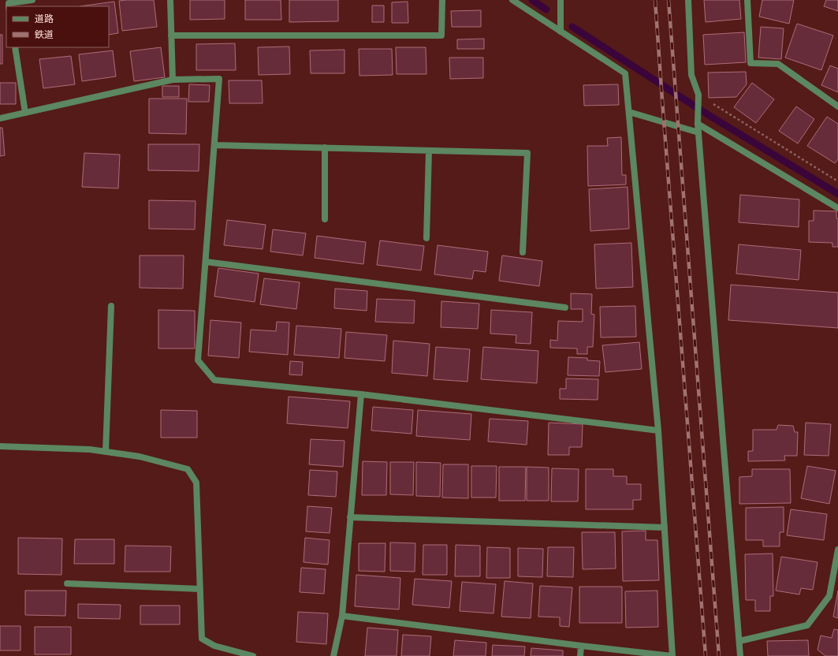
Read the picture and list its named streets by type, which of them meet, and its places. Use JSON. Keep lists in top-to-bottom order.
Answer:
{
  "legend": ["道路", "鉄道"]
}
